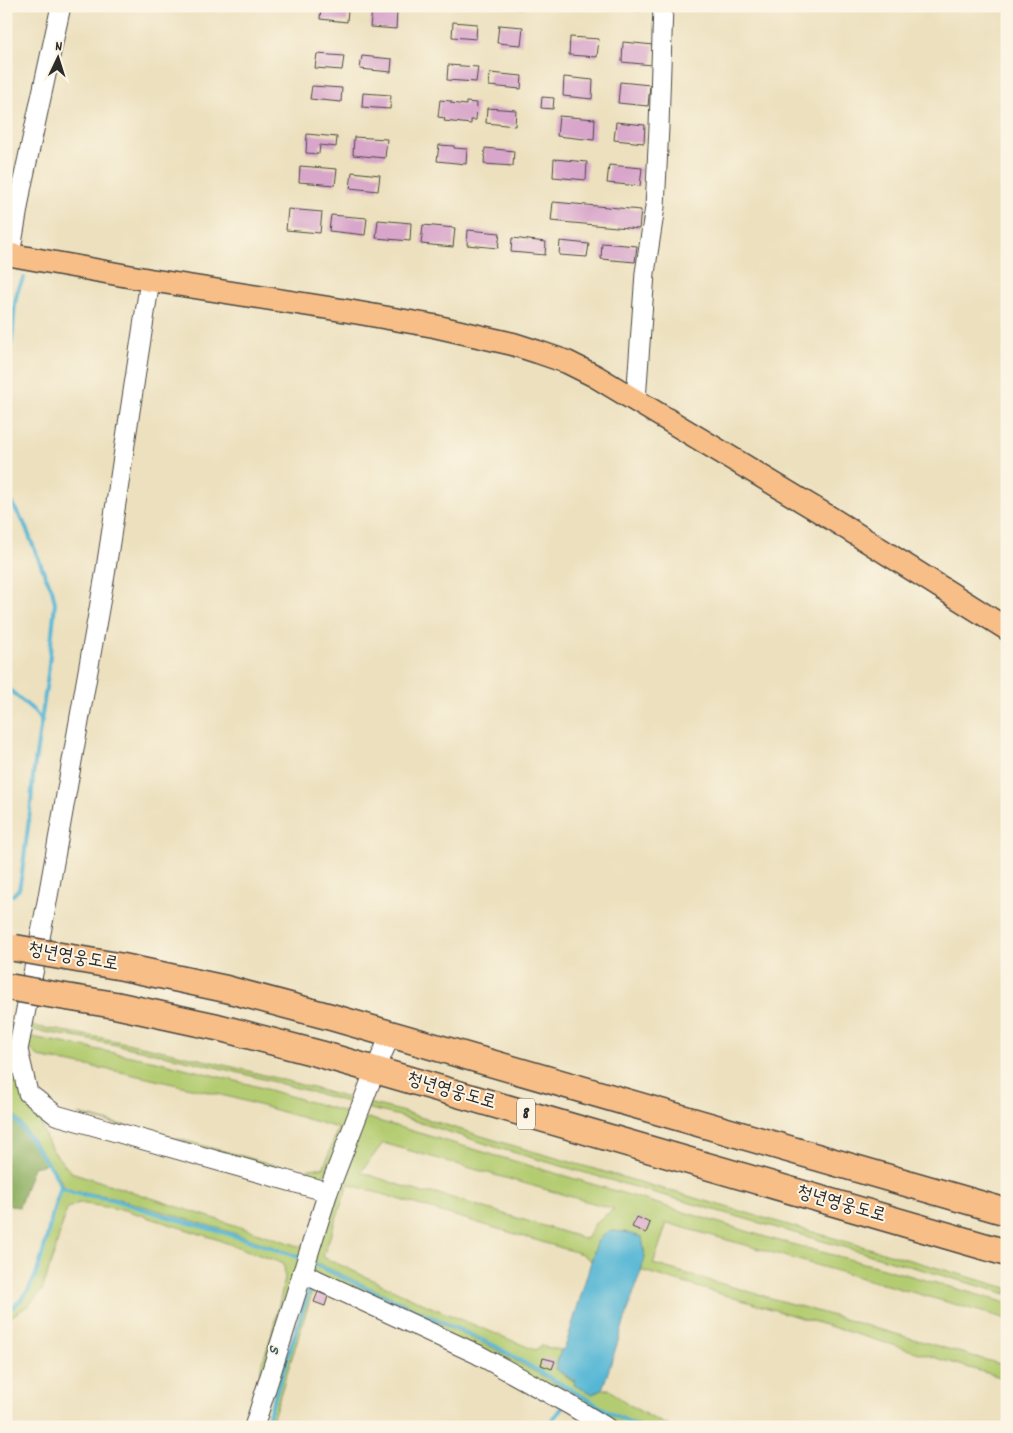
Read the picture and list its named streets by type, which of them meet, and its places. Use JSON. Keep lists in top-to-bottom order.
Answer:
{
  "streets": {
    "highway": ["청년영웅도로", "8"]
  },
  "water": ["s"],
  "north": "top"
}
